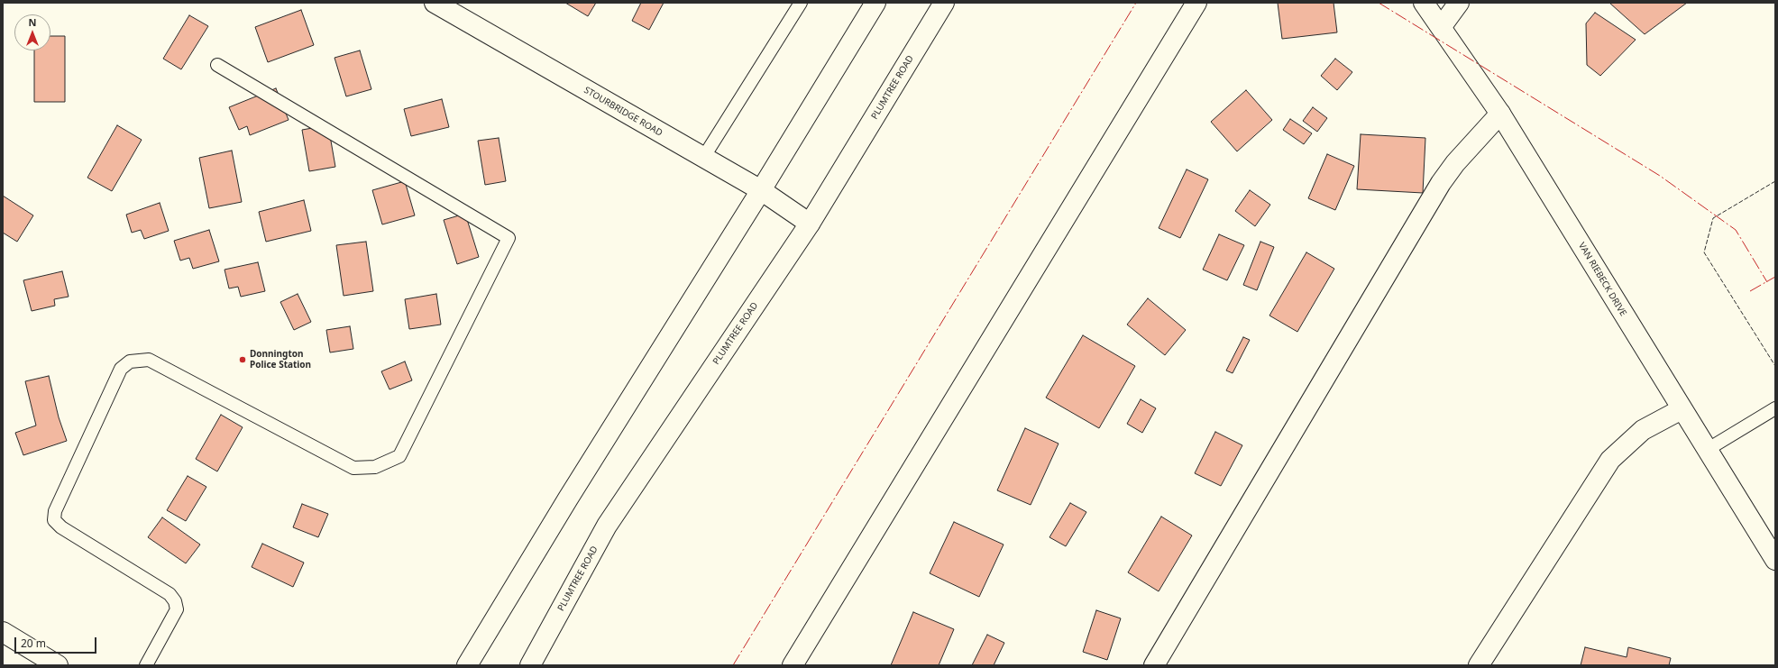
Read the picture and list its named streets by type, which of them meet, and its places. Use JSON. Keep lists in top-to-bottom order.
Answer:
{
  "streets": {
    "main road": ["PLUMTREE ROAD", "STOURBRIDGE ROAD", "VAN RIEBECK DRIVE"]
  },
  "crossings": [
    ["PLUMTREE ROAD", "STOURBRIDGE ROAD"]
  ],
  "places": ["Donnington Police Station"],
  "scale_bar": "20 m",
  "north": "top"
}
